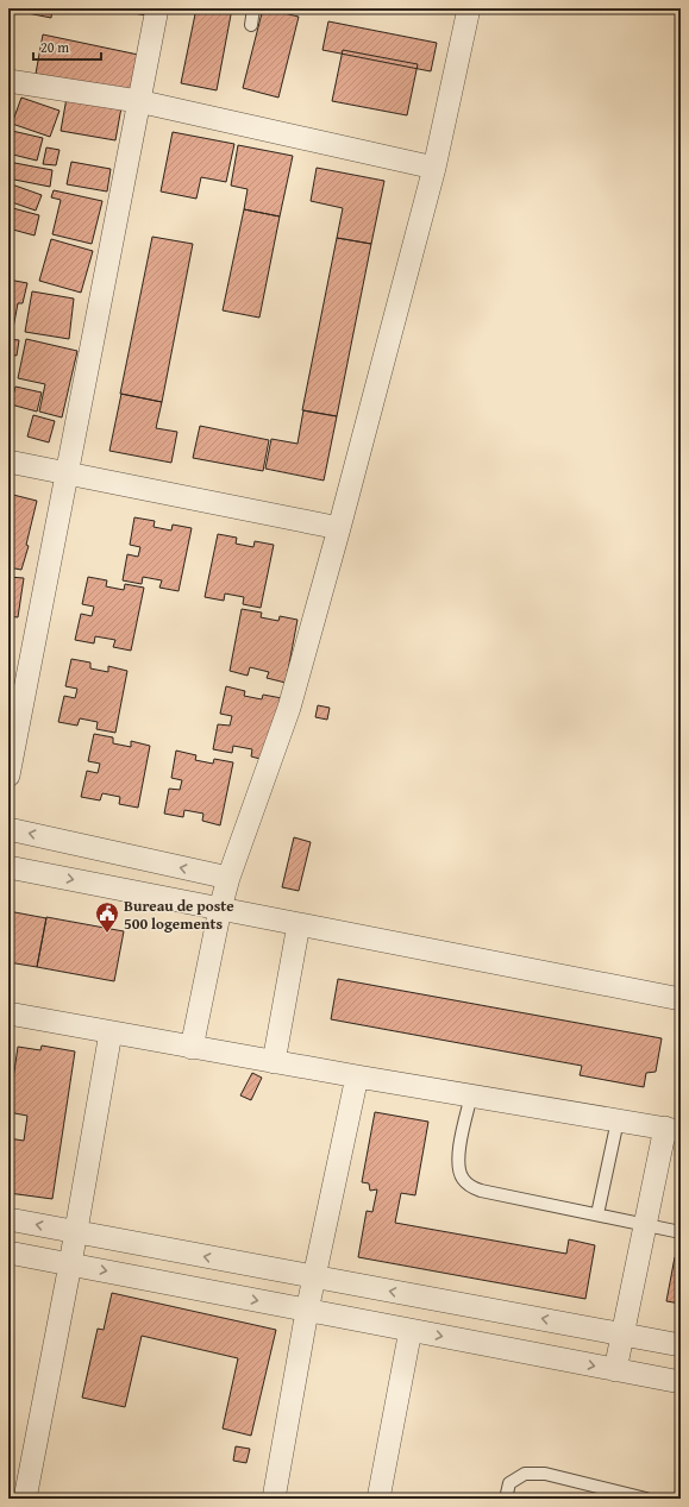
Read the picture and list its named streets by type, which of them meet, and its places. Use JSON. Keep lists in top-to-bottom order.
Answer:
{
  "places": {
    "public building": ["Bureau de poste 500 logements"]
  },
  "scale_bar": "20 m"
}
